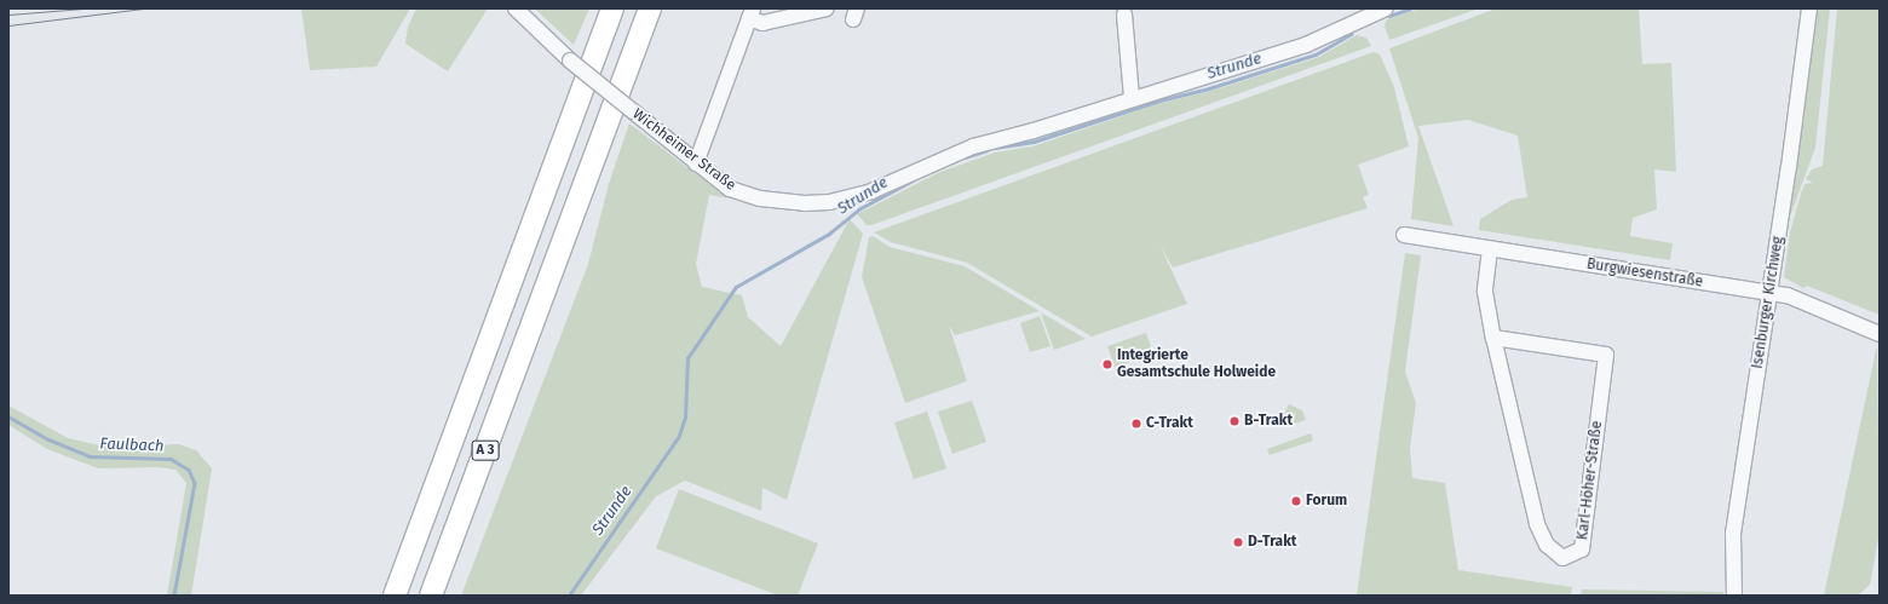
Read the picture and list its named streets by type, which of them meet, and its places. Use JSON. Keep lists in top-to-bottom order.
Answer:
{
  "streets": {
    "highway": ["A 3"],
    "street": [
      "Wichheimer Straße",
      "Burgwiesenstraße",
      "Isenburger Kirchweg",
      "Karl-Höher-Straße"
    ]
  },
  "crossings": [
    ["Burgwiesenstraße", "Isenburger Kirchweg"],
    ["Burgwiesenstraße", "Karl-Höher-Straße"]
  ],
  "water": ["Strunde", "Faulbach"],
  "places": [
    "Integrierte Gesamtschule Holweide",
    "B-Trakt",
    "C-Trakt",
    "Forum",
    "D-Trakt"
  ]
}
